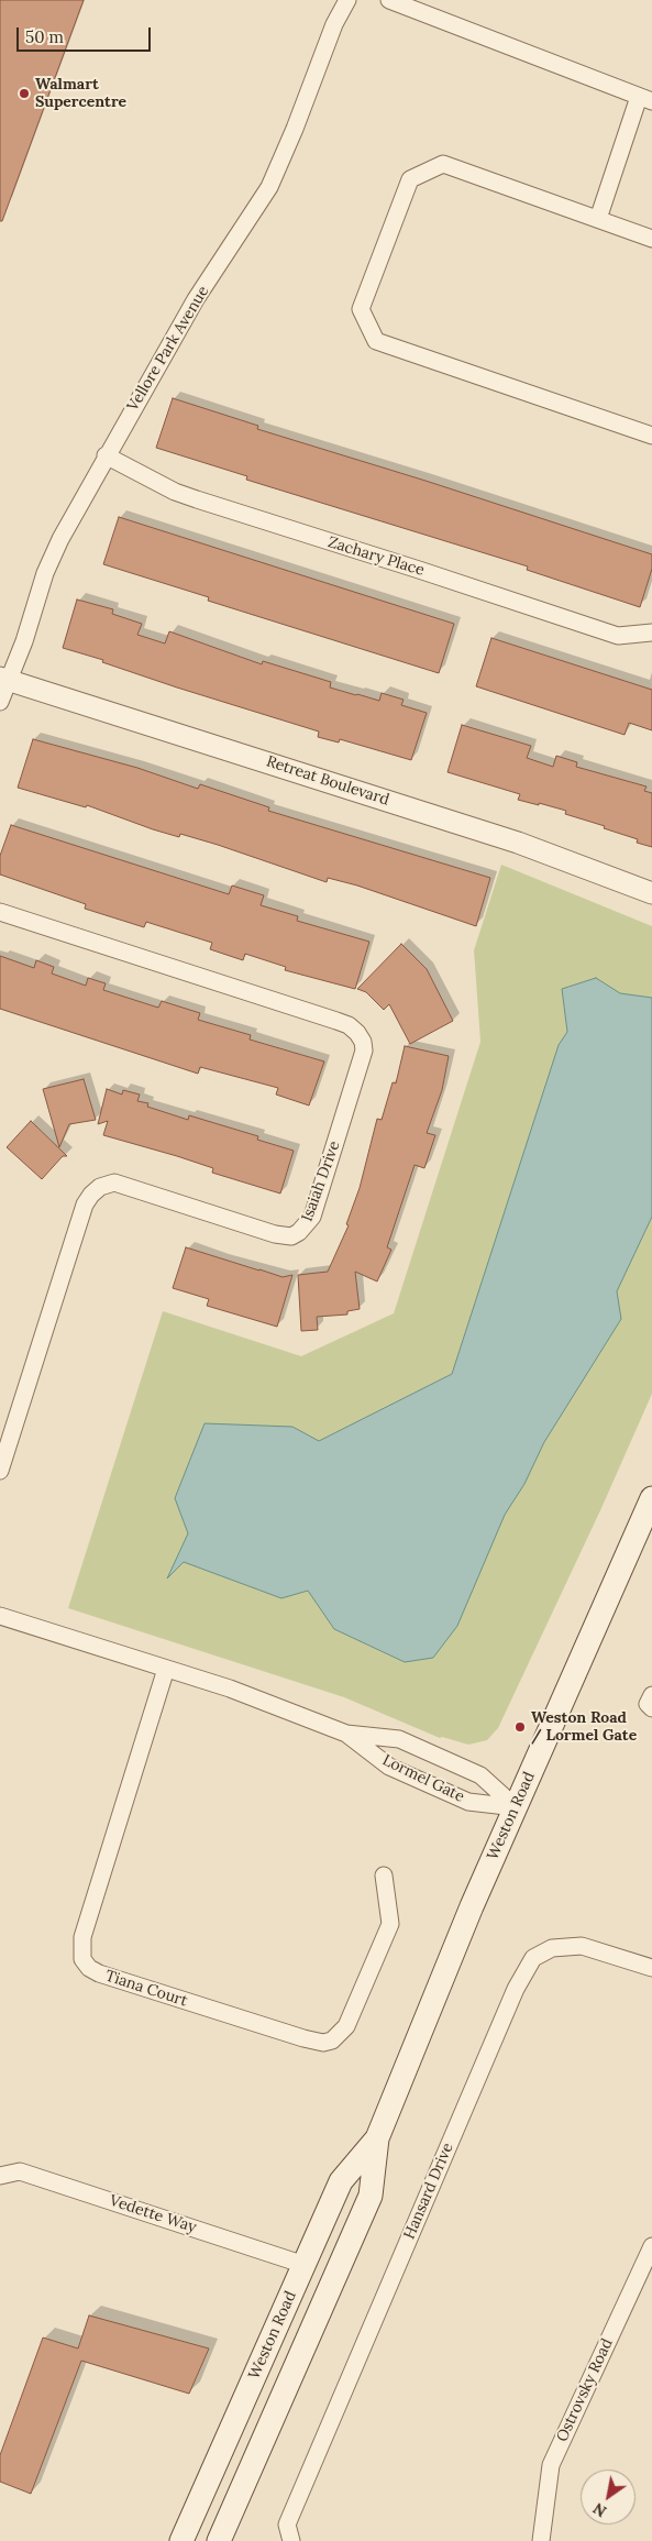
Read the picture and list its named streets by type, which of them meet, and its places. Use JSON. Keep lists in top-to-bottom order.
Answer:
{
  "streets": {
    "main road": ["Weston Road"],
    "street": [
      "Vellore Park Avenue",
      "Zachary Place",
      "Retreat Boulevard",
      "Isaiah Drive",
      "Lormel Gate",
      "Tiana Court",
      "Hansard Drive",
      "Vedette Way",
      "Ostrovsky Road"
    ]
  },
  "crossings": [
    ["Vellore Park Avenue", "Zachary Place"],
    ["Vellore Park Avenue", "Retreat Boulevard"],
    ["Lormel Gate", "Weston Road"],
    ["Lormel Gate", "Tiana Court"],
    ["Weston Road", "Vedette Way"]
  ],
  "places": ["Walmart Supercentre", "Weston Road / Lormel Gate"],
  "scale_bar": "50 m",
  "north": "bottom left"
}
